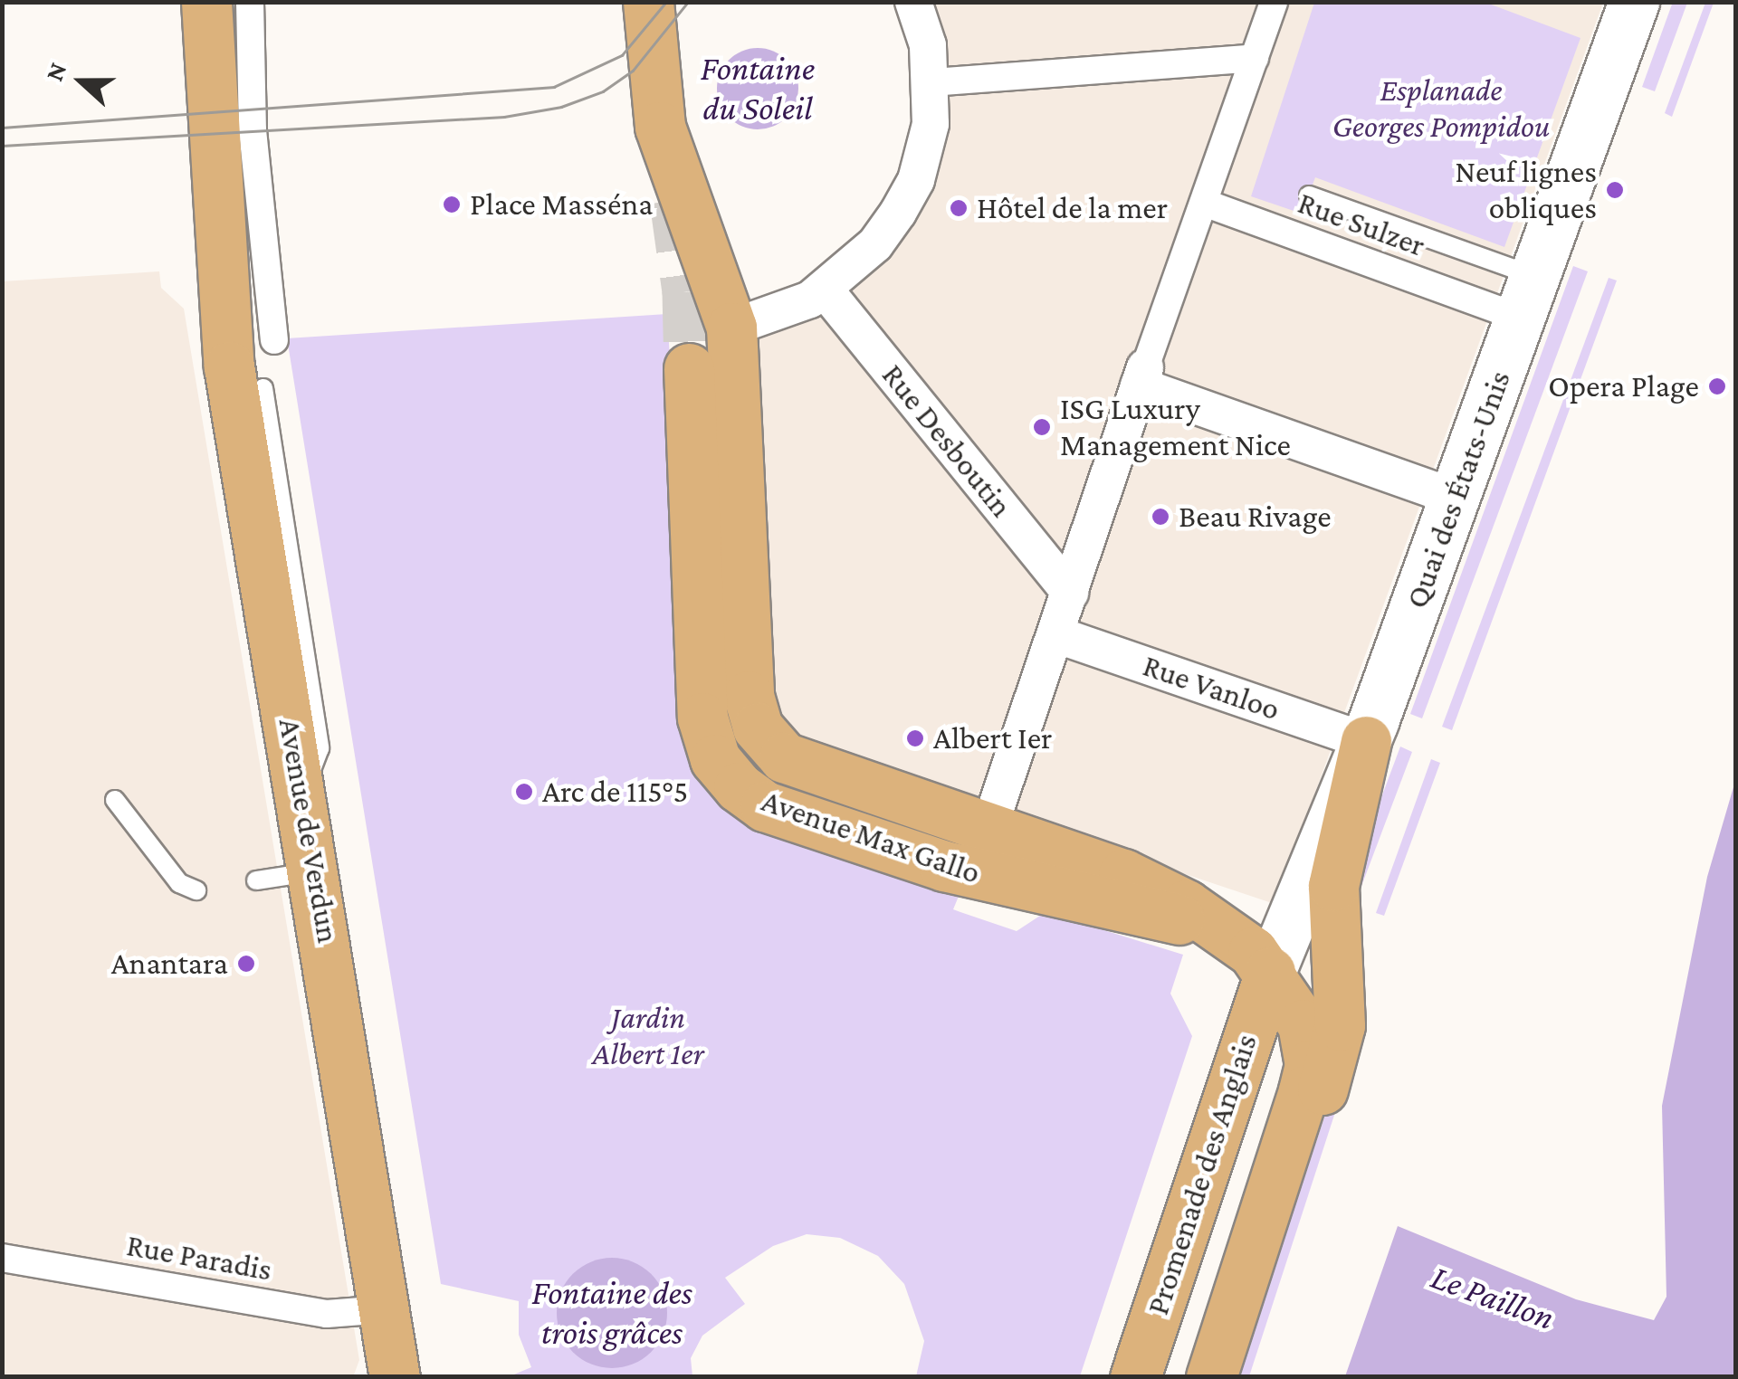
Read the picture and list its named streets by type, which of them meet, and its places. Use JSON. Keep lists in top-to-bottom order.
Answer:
{
  "streets": {
    "main road": [
      "Quai des États-Unis",
      "Avenue de Verdun",
      "Avenue Max Gallo",
      "Promenade des Anglais"
    ],
    "street": [
      "Rue Sulzer",
      "Rue Desboutin",
      "Rue Vanloo",
      "Rue Paradis"
    ]
  },
  "crossings": [
    ["Quai des États-Unis", "Rue Vanloo"],
    ["Quai des États-Unis", "Avenue Max Gallo"],
    ["Quai des États-Unis", "Promenade des Anglais"],
    ["Avenue de Verdun", "Rue Paradis"],
    ["Avenue Max Gallo", "Promenade des Anglais"]
  ],
  "water": ["Fontaine du Soleil", "Fontaine des trois grâces", "Le Paillon"],
  "parks": ["Esplanade Georges Pompidou", "Jardin Albert 1er"],
  "places": [
    "Neuf lignes obliques",
    "Place Masséna",
    "Hôtel de la mer",
    "Opera Plage",
    "ISG Luxury Management Nice",
    "Beau Rivage",
    "Albert Ier",
    "Arc de 115°5",
    "Anantara"
  ],
  "north": "left"
}
